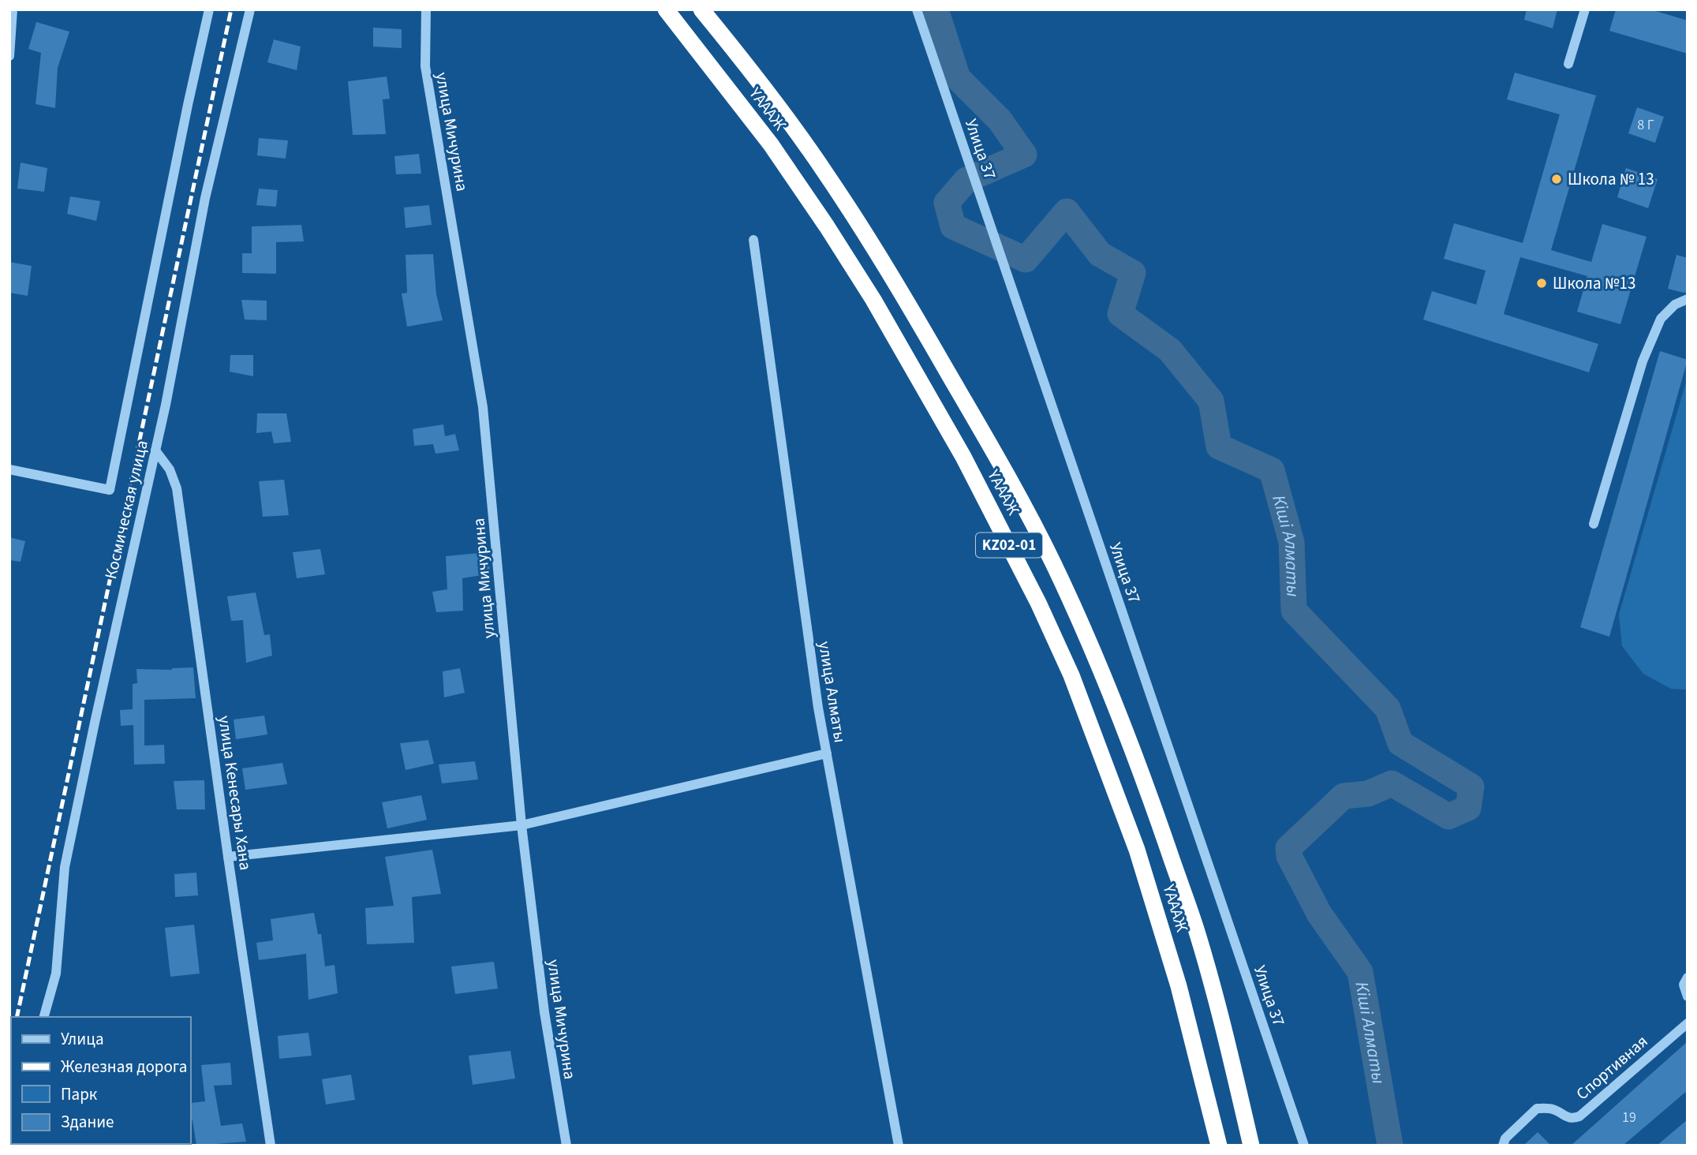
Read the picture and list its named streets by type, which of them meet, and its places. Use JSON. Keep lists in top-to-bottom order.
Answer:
{
  "streets": {
    "highway": ["ҮАААЖ", "KZ02-01"],
    "street": [
      "улица Мичурина",
      "Улица 37",
      "Космическая улица",
      "улица Алматы",
      "улица Кенесары Хана",
      "Спортивная"
    ]
  },
  "crossings": [
    ["Космическая улица", "улица Кенесары Хана"]
  ],
  "water": ["Кіші Алматы"],
  "places": ["Школа № 13", "Школа №13"],
  "house_numbers": ["8 Г", "19"],
  "legend": [
    "Улица",
    "Железная дорога",
    "Парк",
    "Здание"
  ]
}
